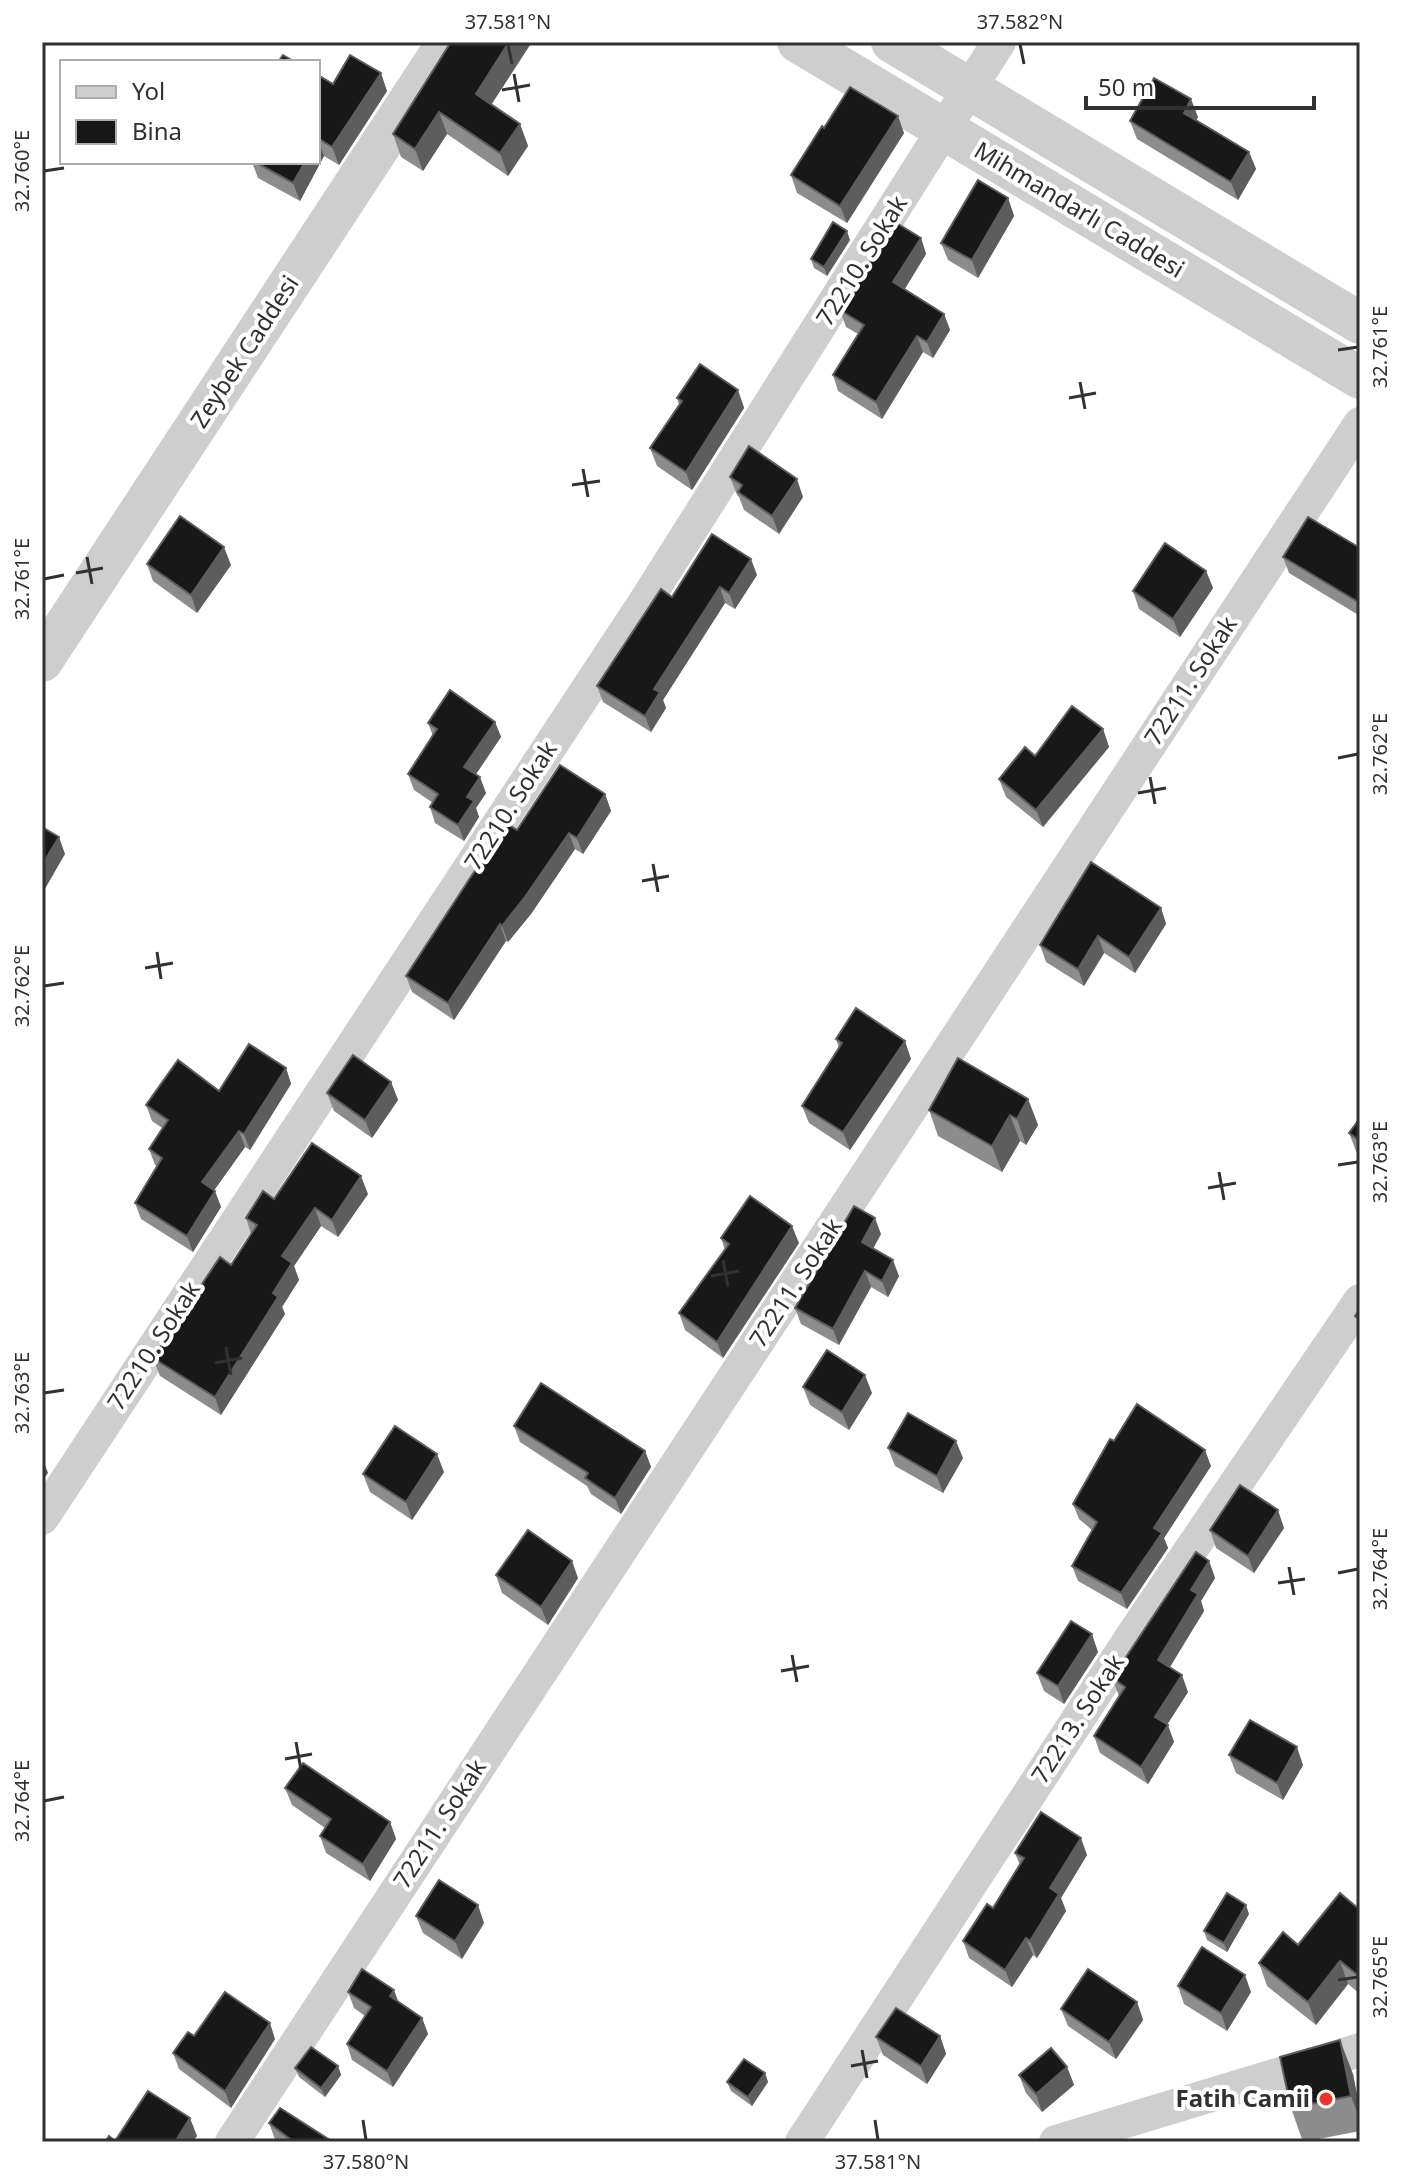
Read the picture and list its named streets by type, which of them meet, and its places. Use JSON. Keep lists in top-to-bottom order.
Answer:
{
  "streets": {
    "street": [
      "Mihmandarlı Caddesi",
      "72210. Sokak",
      "Zeybek Caddesi",
      "72211. Sokak",
      "72213. Sokak"
    ]
  },
  "crossings": [
    ["Mihmandarlı Caddesi", "72210. Sokak"]
  ],
  "places": ["Fatih Camii"],
  "legend": ["Yol", "Bina"],
  "scale_bar": "50 m",
  "coordinates": [
    "37.581°N",
    "37.582°N",
    "32.760°E",
    "32.761°E",
    "32.762°E",
    "32.763°E",
    "32.764°E",
    "32.765°E",
    "37.580°N"
  ]
}
